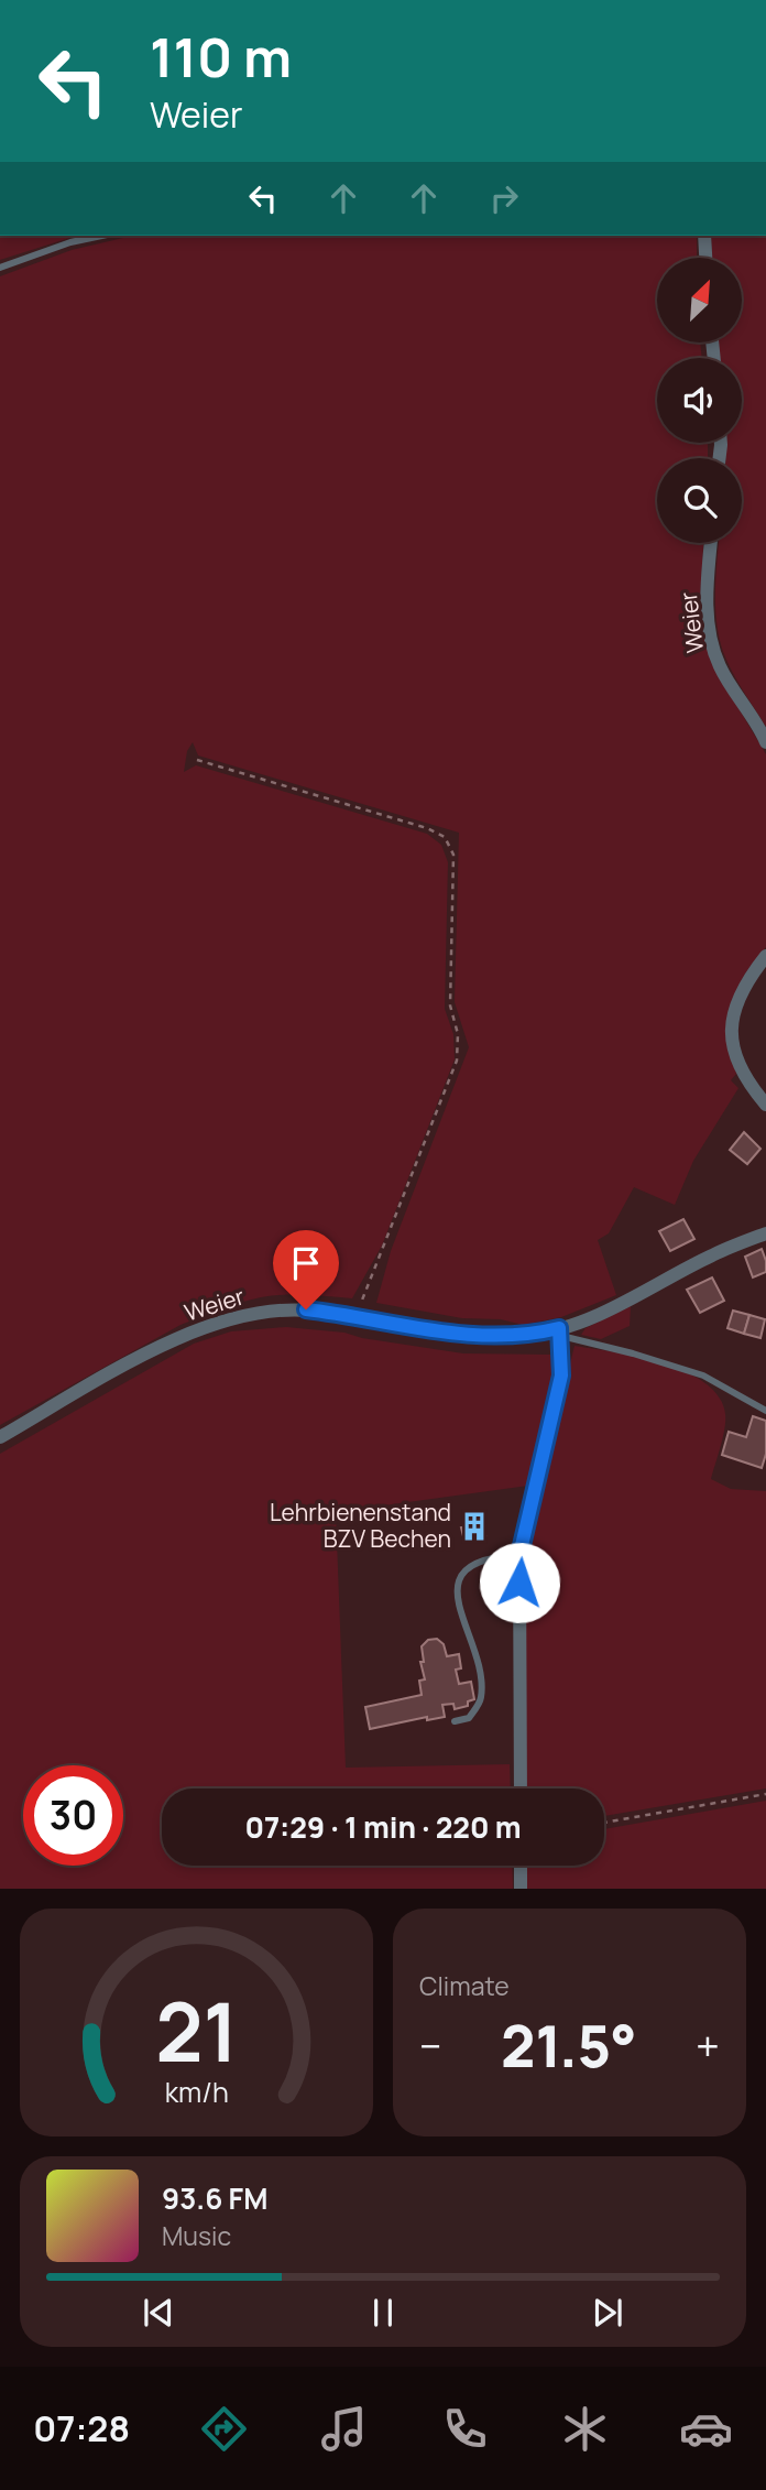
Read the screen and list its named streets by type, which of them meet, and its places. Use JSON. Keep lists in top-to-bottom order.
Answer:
{
  "streets": {
    "street": ["Weier"]
  },
  "places": {
    "building": ["Lehrbienenstand BZV Bechen"]
  },
  "north": "top right",
  "page": {
    "turn": ["110 m", "Weier"],
    "limit": "30",
    "trip": "07:29 · 1 min · 220 m",
    "tile": "Climate",
    "heat": ["−", "21.5°", "+"],
    "song": ["93.6 FM", "Music"],
    "tabs": "07:28",
    "gauge": ["21", "km/h"]
  }
}
